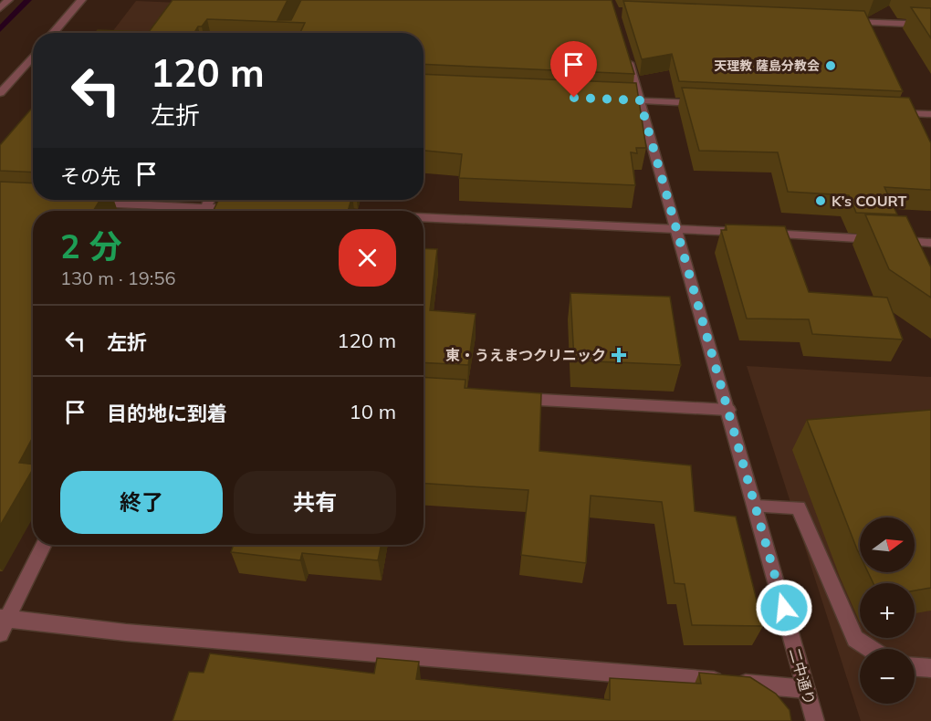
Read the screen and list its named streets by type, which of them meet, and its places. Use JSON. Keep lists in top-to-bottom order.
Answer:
{
  "streets": {
    "street": ["二中通り"]
  },
  "places": {
    "other": ["天理教 薩島分教会", "K’s COURT"],
    "health": ["東・うえまつクリニック"]
  },
  "north": "right",
  "page": {
    "turn": ["120 m", "左折"],
    "then": "その先",
    "heading": ["2 分", "130 m · 19:56"],
    "list": [
      {
        "name": "左折",
        "value": "120 m"
      },
      {
        "name": "目的地に到着",
        "value": "10 m"
      }
    ],
    "buttons": ["終了", "共有"],
    "map_buttons": ["+", "−"]
  }
}
